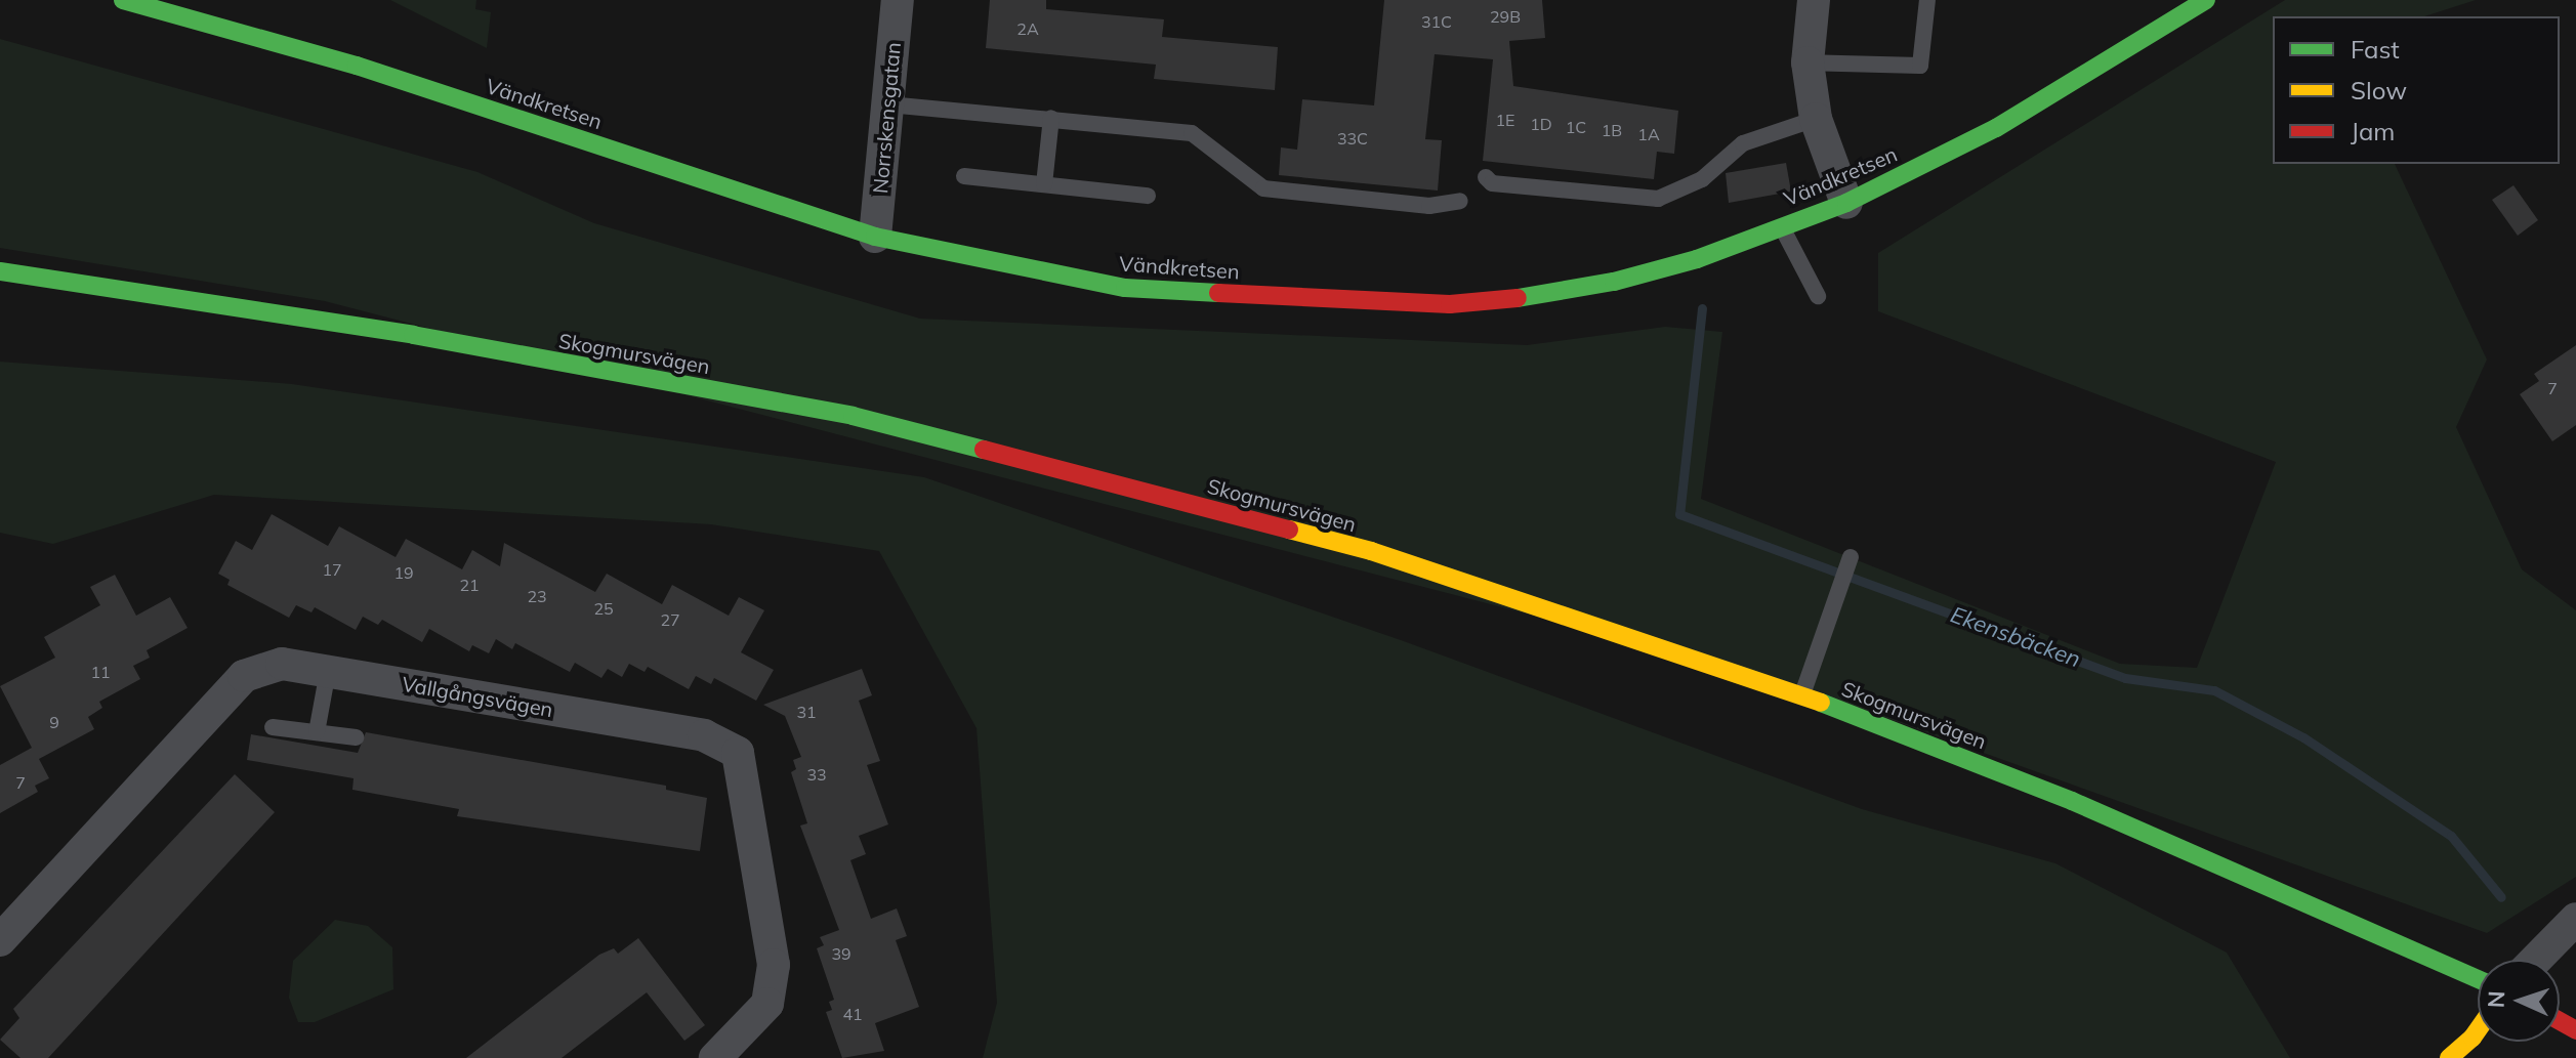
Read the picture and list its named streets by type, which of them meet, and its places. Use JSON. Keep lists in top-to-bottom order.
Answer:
{
  "streets": {
    "street": [
      "Vändkretsen",
      "Norrskensgatan",
      "Skogmursvägen",
      "Vallgångsvägen"
    ]
  },
  "crossings": [
    ["Vändkretsen", "Norrskensgatan"]
  ],
  "water": ["Ekensbäcken"],
  "house_numbers": [
    "29B",
    "31C",
    "2A",
    "1E",
    "1D",
    "1C",
    "1B",
    "1A",
    "33C",
    "7",
    "17",
    "19",
    "21",
    "23",
    "25",
    "27",
    "11",
    "31",
    "9",
    "33",
    "7",
    "39",
    "41"
  ],
  "legend": ["Fast", "Slow", "Jam"],
  "north": "left"
}
